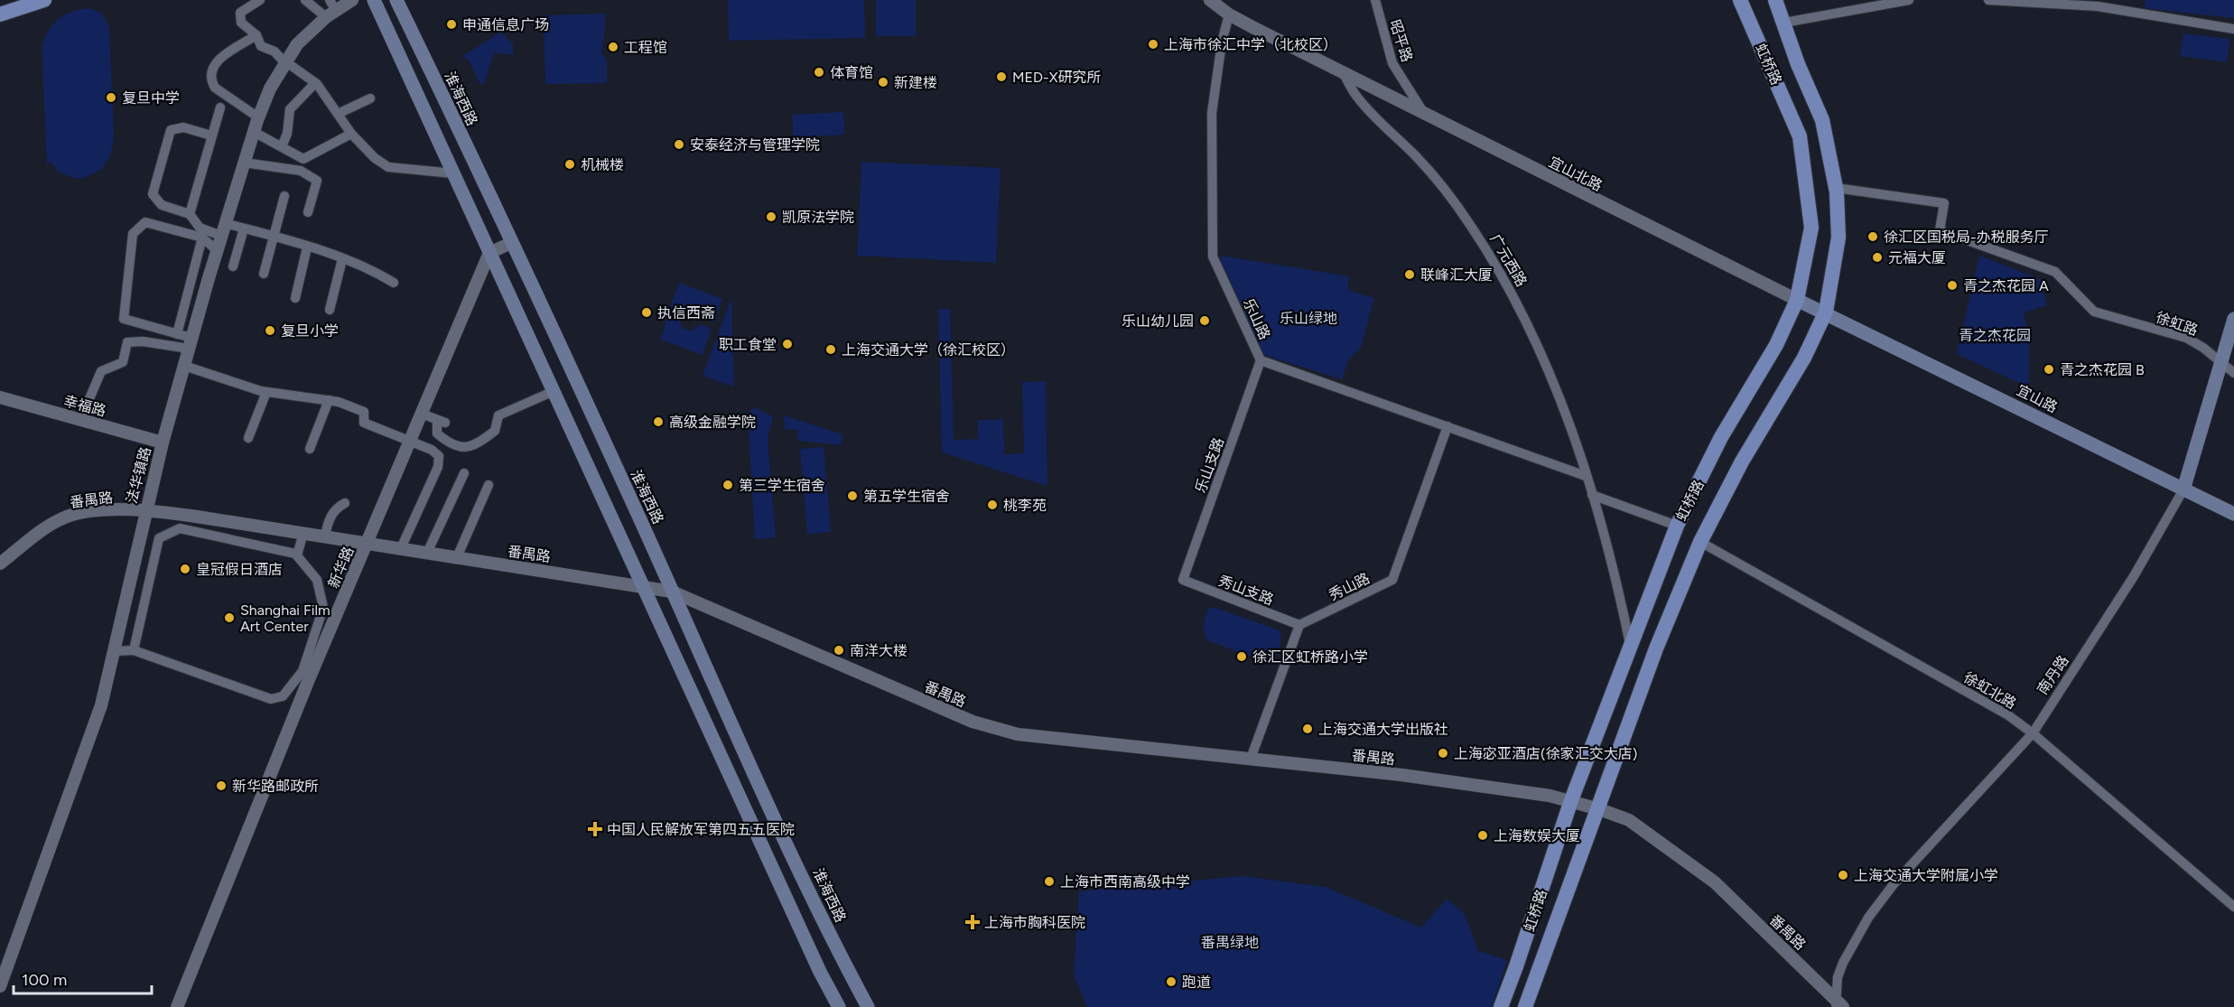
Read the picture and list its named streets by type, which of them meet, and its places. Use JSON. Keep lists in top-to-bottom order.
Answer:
{
  "streets": {
    "main road": [
      "虹桥路",
      "淮海西路",
      "宜山路",
      "南丹路"
    ],
    "street": [
      "昭平路",
      "宜山北路",
      "广元西路",
      "乐山路",
      "徐虹路",
      "幸福路",
      "乐山支路",
      "法华镇路",
      "番禺路",
      "新华路",
      "秀山路",
      "秀山支路",
      "徐虹北路"
    ]
  },
  "crossings": [
    ["昭平路", "宜山北路"],
    ["虹桥路", "宜山北路"],
    ["虹桥路", "广元西路"],
    ["虹桥路", "徐虹路"],
    ["虹桥路", "宜山路"],
    ["虹桥路", "番禺路"],
    ["虹桥路", "徐虹北路"],
    ["淮海西路", "番禺路"],
    ["宜山北路", "广元西路"],
    ["宜山北路", "宜山路"],
    ["广元西路", "乐山路"],
    ["乐山路", "乐山支路"],
    ["乐山路", "秀山路"],
    ["徐虹路", "南丹路"],
    ["宜山路", "南丹路"],
    ["幸福路", "法华镇路"],
    ["乐山支路", "秀山支路"],
    ["法华镇路", "番禺路"],
    ["番禺路", "新华路"],
    ["番禺路", "南丹路"],
    ["秀山路", "秀山支路"],
    ["南丹路", "徐虹北路"]
  ],
  "parks": ["乐山绿地", "青之杰花园", "番禺绿地"],
  "places": {
    "other": [
      "申通信息广场",
      "上海市徐汇中学（北校区）",
      "工程馆",
      "体育馆",
      "MED-X研究所",
      "新建楼",
      "复旦中学",
      "安泰经济与管理学院",
      "机械楼",
      "凯原法学院",
      "徐汇区国税局-办税服务厅",
      "元福大厦",
      "联峰汇大厦",
      "青之杰花园 A",
      "执信西斋",
      "乐山幼儿园",
      "复旦小学",
      "职工食堂",
      "上海交通大学（徐汇校区）",
      "青之杰花园 B",
      "高级金融学院",
      "第三学生宿舍",
      "第五学生宿舍",
      "桃李苑",
      "皇冠假日酒店",
      "Shanghai Film Art Center",
      "南洋大楼",
      "徐汇区虹桥路小学",
      "上海交通大学出版社",
      "上海宓亚酒店(徐家汇交大店)",
      "新华路邮政所",
      "上海数娱大厦",
      "上海交通大学附属小学",
      "上海市西南高级中学",
      "跑道"
    ],
    "health": ["中国人民解放军第四五五医院", "上海市胸科医院"]
  },
  "scale_bar": "100 m"
}
